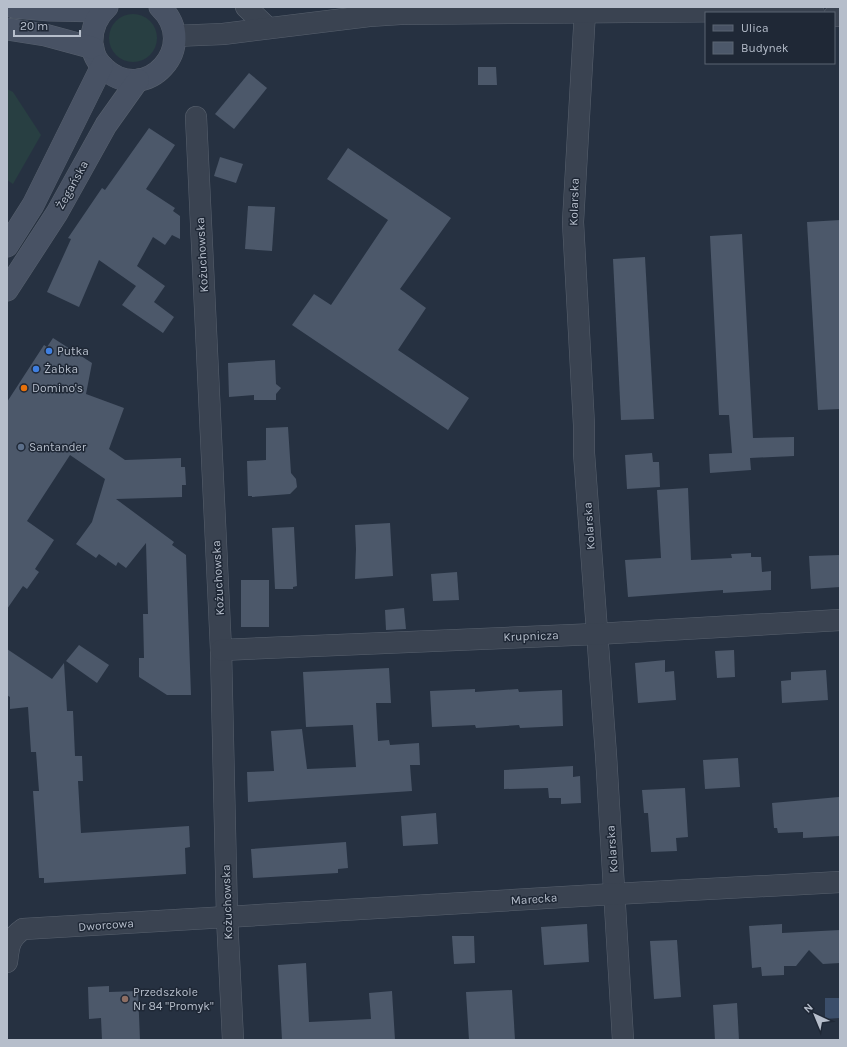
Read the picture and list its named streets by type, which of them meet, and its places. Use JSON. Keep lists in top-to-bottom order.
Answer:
{
  "streets": {
    "street": [
      "Żegańska",
      "Kolarska",
      "Kożuchowska",
      "Krupnicza",
      "Marecka",
      "Dworcowa"
    ]
  },
  "crossings": [
    ["Kolarska", "Krupnicza"],
    ["Kolarska", "Marecka"],
    ["Kożuchowska", "Krupnicza"],
    ["Kożuchowska", "Marecka"],
    ["Kożuchowska", "Dworcowa"],
    ["Marecka", "Dworcowa"]
  ],
  "places": [
    "Putka",
    "Żabka",
    "Domino's",
    "Santander",
    "Przedszkole Nr 84 \"Promyk\""
  ],
  "legend": ["Ulica", "Budynek"],
  "scale_bar": "20 m",
  "north": "top left"
}
